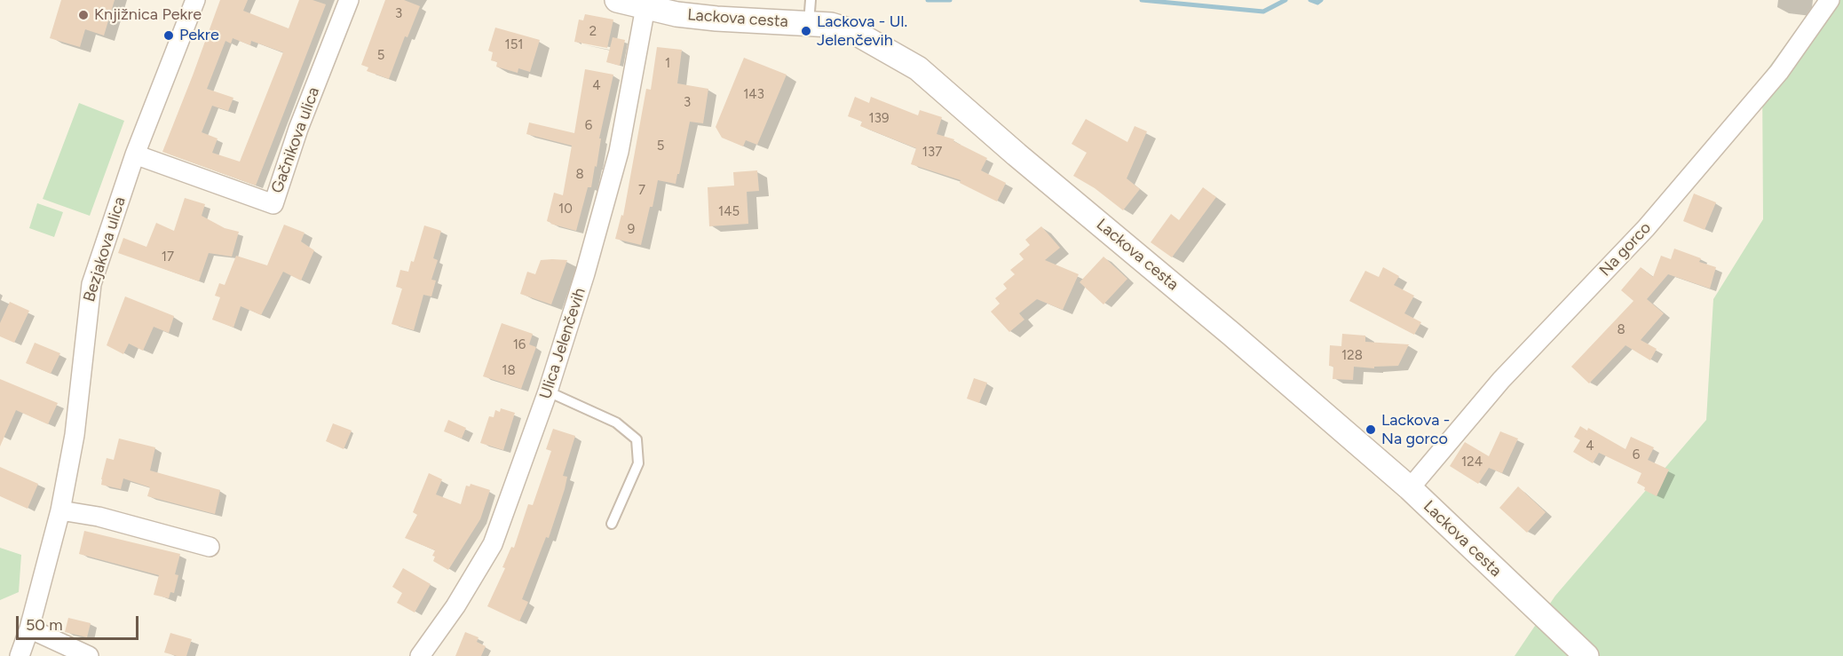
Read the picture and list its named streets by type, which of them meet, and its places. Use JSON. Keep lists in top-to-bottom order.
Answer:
{
  "streets": {
    "street": [
      "Lackova cesta",
      "Gačnikova ulica",
      "Bezjakova ulica",
      "Na gorco",
      "Ulica Jelenčevih"
    ]
  },
  "crossings": [
    ["Lackova cesta", "Na gorco"],
    ["Lackova cesta", "Ulica Jelenčevih"],
    ["Gačnikova ulica", "Bezjakova ulica"]
  ],
  "places": [
    "Knjižnica Pekre",
    "Lackova - Ul. Jelenčevih",
    "Pekre",
    "Lackova - Na gorco"
  ],
  "house_numbers": [
    "3",
    "2",
    "151",
    "5",
    "1",
    "4",
    "143",
    "3",
    "139",
    "6",
    "5",
    "137",
    "8",
    "7",
    "10",
    "145",
    "9",
    "17",
    "8",
    "16",
    "128",
    "18",
    "4",
    "6",
    "124"
  ],
  "scale_bar": "50 m"
}
